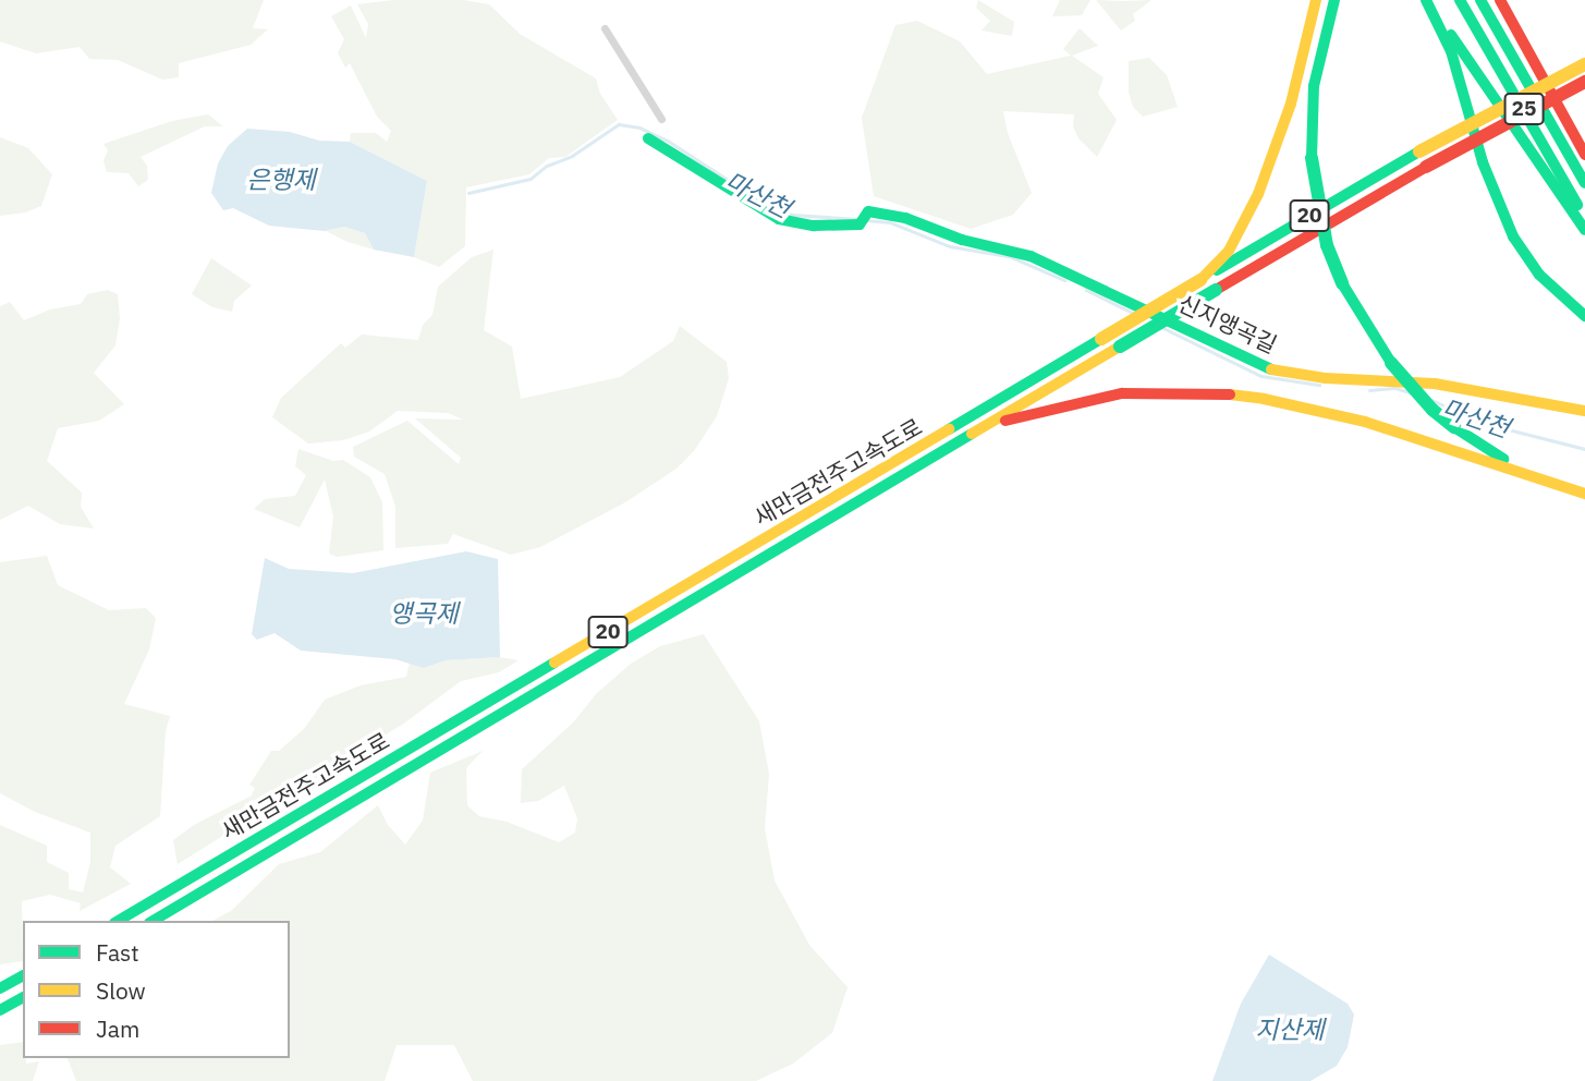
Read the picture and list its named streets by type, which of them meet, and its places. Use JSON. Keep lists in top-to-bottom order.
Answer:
{
  "streets": {
    "main road": [
      "25",
      "20",
      "신지앵곡길",
      "새만금전주고속도로"
    ]
  },
  "water": [
    "은행제",
    "마산천",
    "앵곡제",
    "지산제"
  ],
  "legend": ["Fast", "Slow", "Jam"]
}
